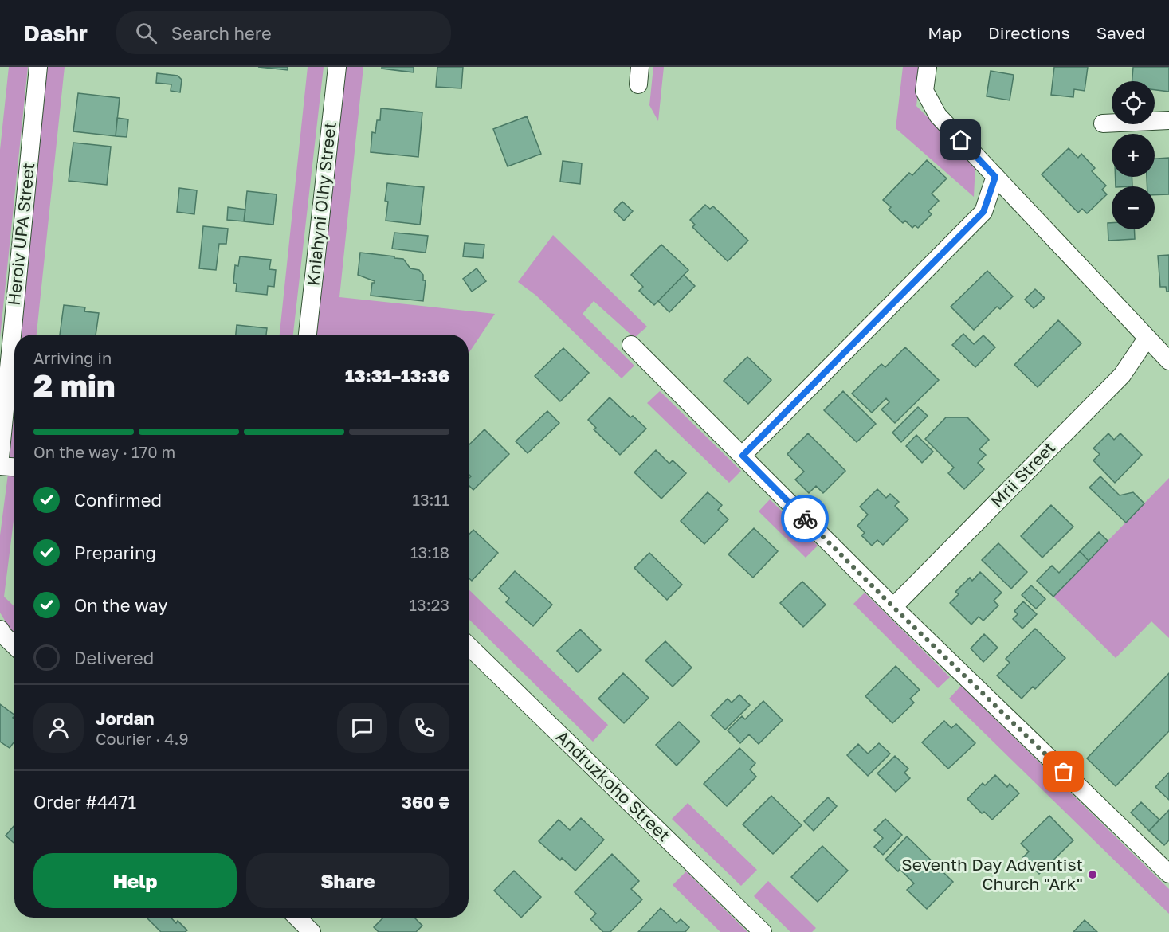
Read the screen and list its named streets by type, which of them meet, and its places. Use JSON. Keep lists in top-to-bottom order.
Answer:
{
  "streets": {
    "street": [
      "Kniahyni Olhy Street",
      "Heroiv UPA Street",
      "Mrii Street",
      "Andruzkoho Street"
    ]
  },
  "places": ["Seventh Day Adventist Church \"Ark\""],
  "page": {
    "header": "Dashr",
    "search": "Search here",
    "nav": ["Map", "Directions", "Saved"],
    "map_buttons": ["+", "−"],
    "heading": ["2 min", "Arriving in", "13:31–13:36"],
    "panel": [
      "Jordan",
      "Courier · 4.9",
      "Order #4471",
      "360 ₴"
    ],
    "bar": "On the way · 170 m",
    "list": [
      ["Confirmed", "13:11"],
      ["Preparing", "13:18"],
      ["On the way", "13:23"],
      "Delivered"
    ],
    "buttons": ["Help", "Share"]
  }
}
